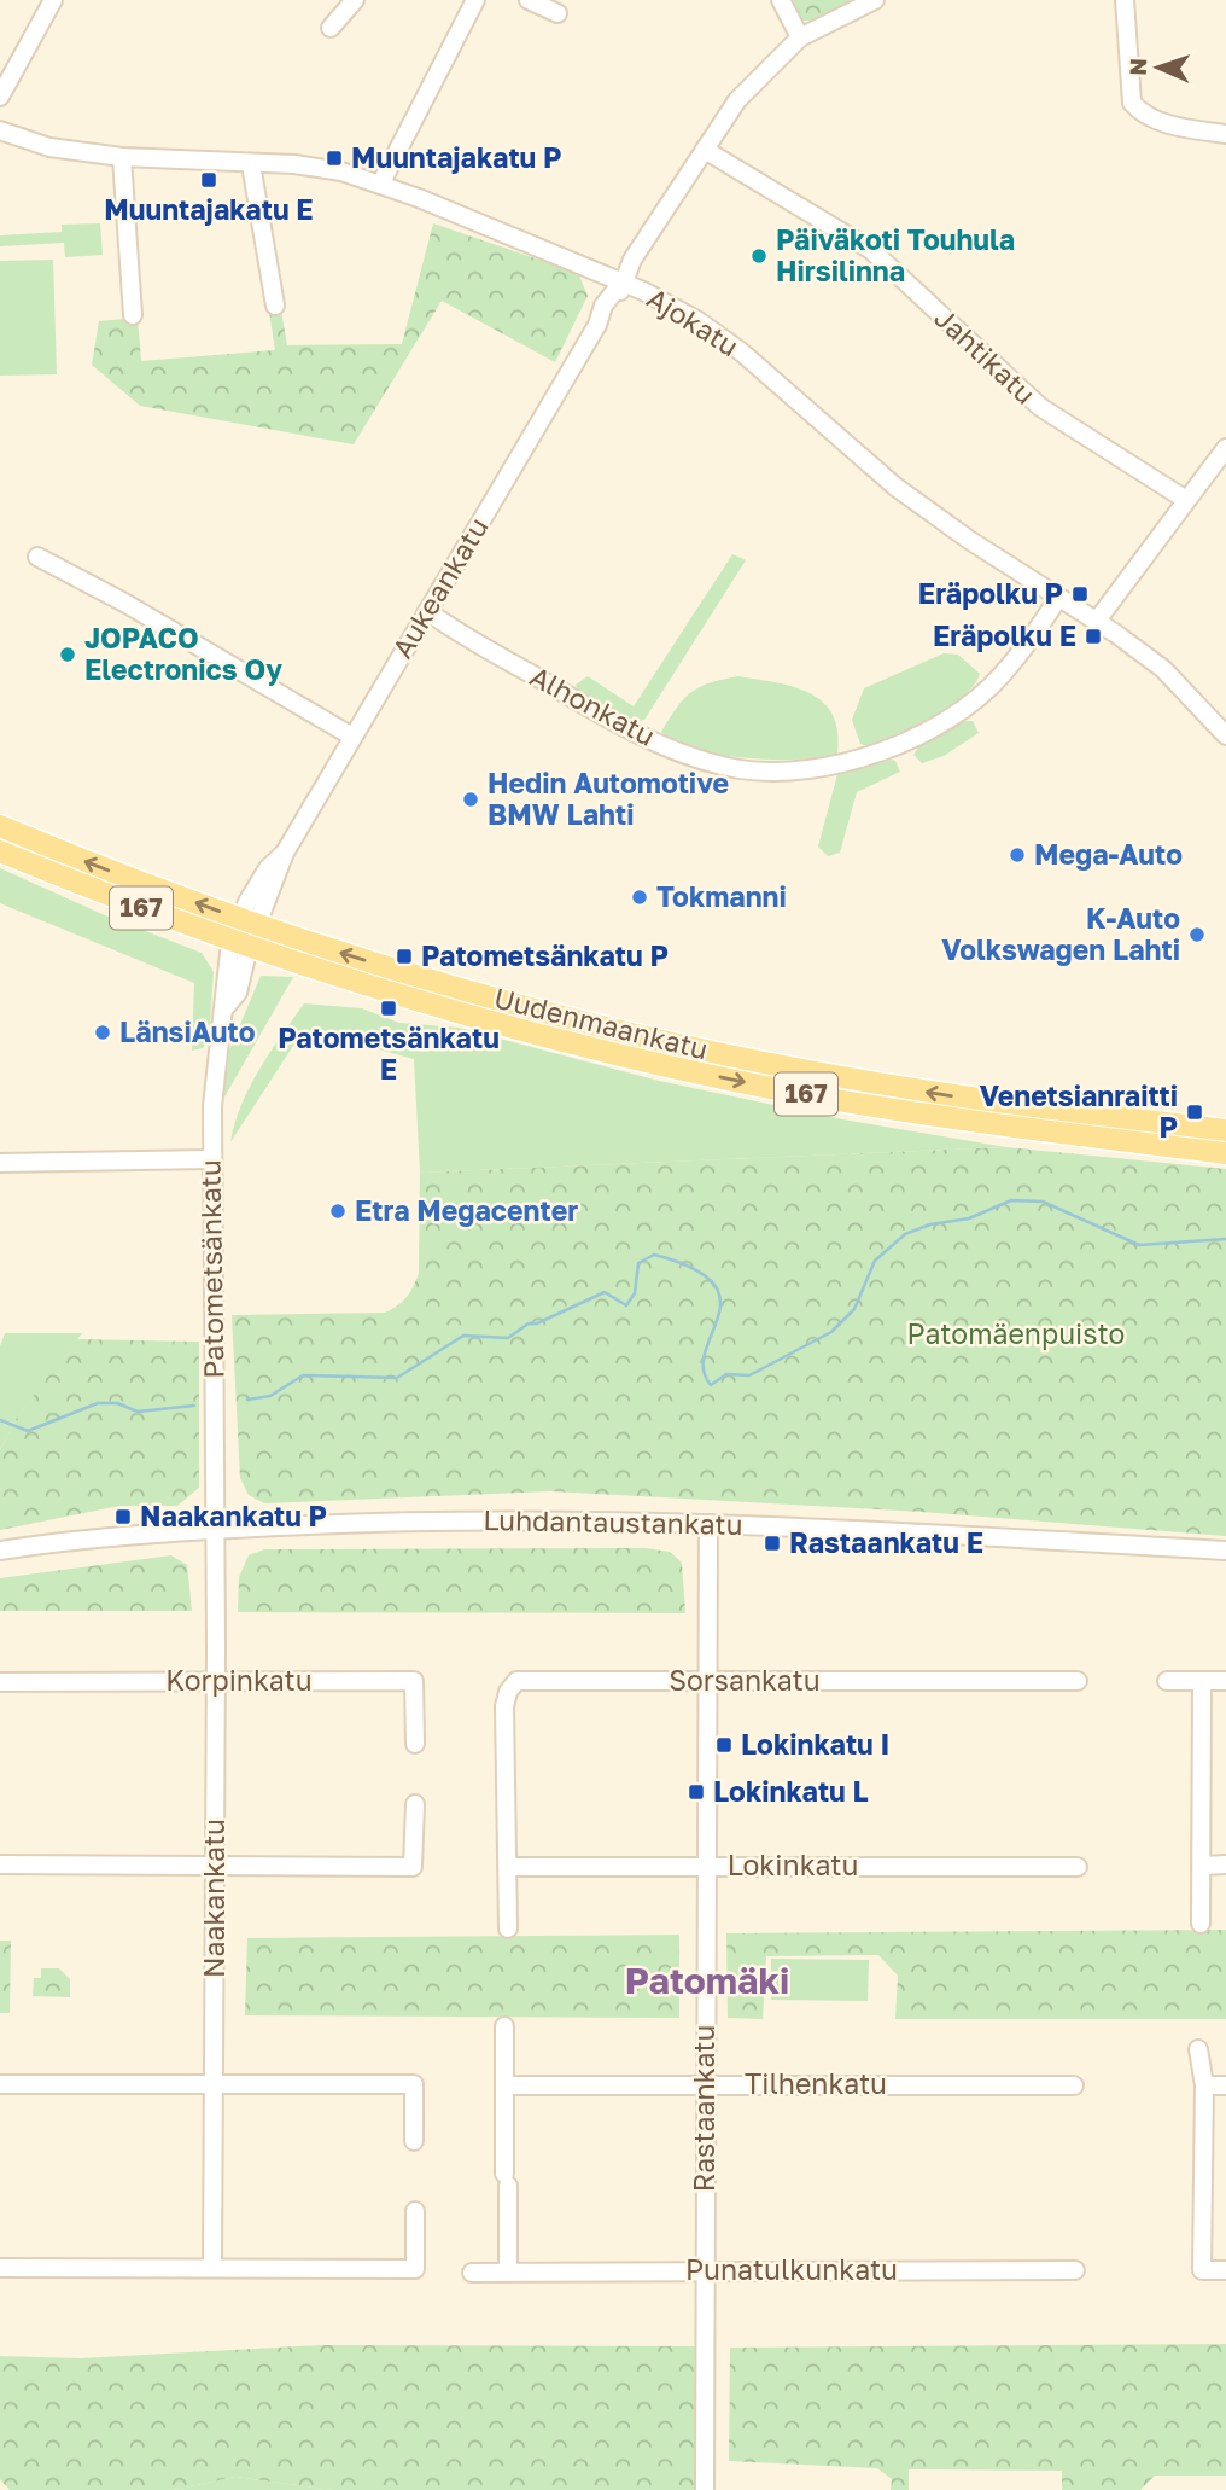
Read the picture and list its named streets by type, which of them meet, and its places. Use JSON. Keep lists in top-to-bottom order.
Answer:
{
  "streets": {
    "main road": ["167", "Uudenmaankatu"],
    "street": [
      "Ajokatu",
      "Jahtikatu",
      "Aukeankatu",
      "Alhonkatu",
      "Patometsänkatu",
      "Luhdantaustankatu",
      "Korpinkatu",
      "Sorsankatu",
      "Lokinkatu",
      "Naakankatu",
      "Tilhenkatu",
      "Rastaankatu",
      "Punatulkunkatu"
    ]
  },
  "crossings": [
    ["Ajokatu", "Aukeankatu"],
    ["Ajokatu", "Alhonkatu"],
    ["Jahtikatu", "Aukeankatu"],
    ["Aukeankatu", "Alhonkatu"],
    ["Aukeankatu", "Uudenmaankatu"],
    ["Aukeankatu", "Patometsänkatu"],
    ["Uudenmaankatu", "Patometsänkatu"],
    ["Patometsänkatu", "Luhdantaustankatu"],
    ["Patometsänkatu", "Naakankatu"],
    ["Luhdantaustankatu", "Naakankatu"],
    ["Luhdantaustankatu", "Rastaankatu"],
    ["Korpinkatu", "Naakankatu"],
    ["Sorsankatu", "Lokinkatu"],
    ["Sorsankatu", "Rastaankatu"],
    ["Lokinkatu", "Rastaankatu"],
    ["Tilhenkatu", "Rastaankatu"],
    ["Rastaankatu", "Punatulkunkatu"]
  ],
  "districts": ["Patomäki"],
  "parks": ["Patomäenpuisto"],
  "places": {
    "transit": [
      "Muuntajakatu P",
      "Muuntajakatu E",
      "Eräpolku P",
      "Eräpolku E",
      "Patometsänkatu P",
      "Patometsänkatu E",
      "Venetsianraitti P",
      "Naakankatu P",
      "Rastaankatu E",
      "Lokinkatu I",
      "Lokinkatu L"
    ],
    "other": [
      "Päiväkoti Touhula Hirsilinna",
      "JOPACO Electronics Oy",
      "Hedin Automotive BMW Lahti",
      "Mega-Auto",
      "Tokmanni",
      "K-Auto Volkswagen Lahti",
      "LänsiAuto",
      "Etra Megacenter"
    ]
  },
  "north": "left"
}
